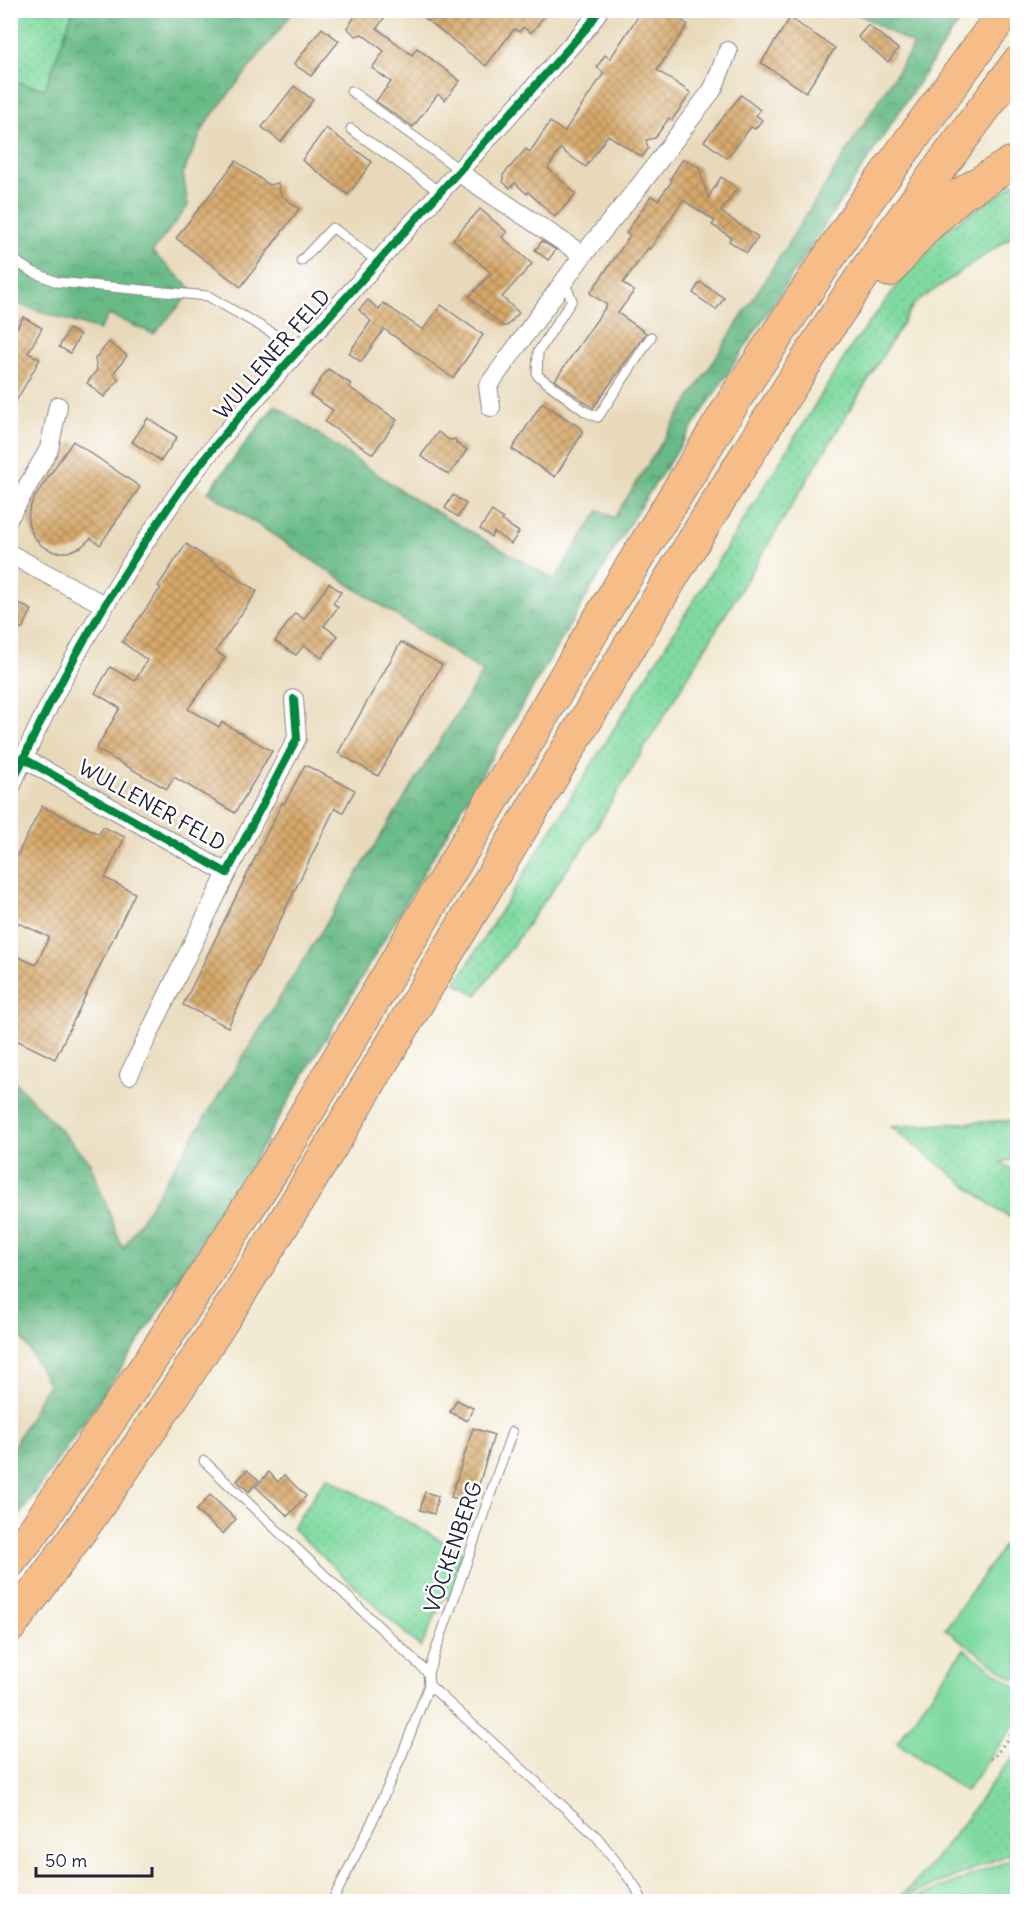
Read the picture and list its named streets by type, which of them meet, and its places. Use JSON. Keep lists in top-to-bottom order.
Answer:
{
  "streets": {
    "street": ["WULLENER FELD"],
    "lane": ["VÖCKENBERG"]
  },
  "scale_bar": "50 m"
}
